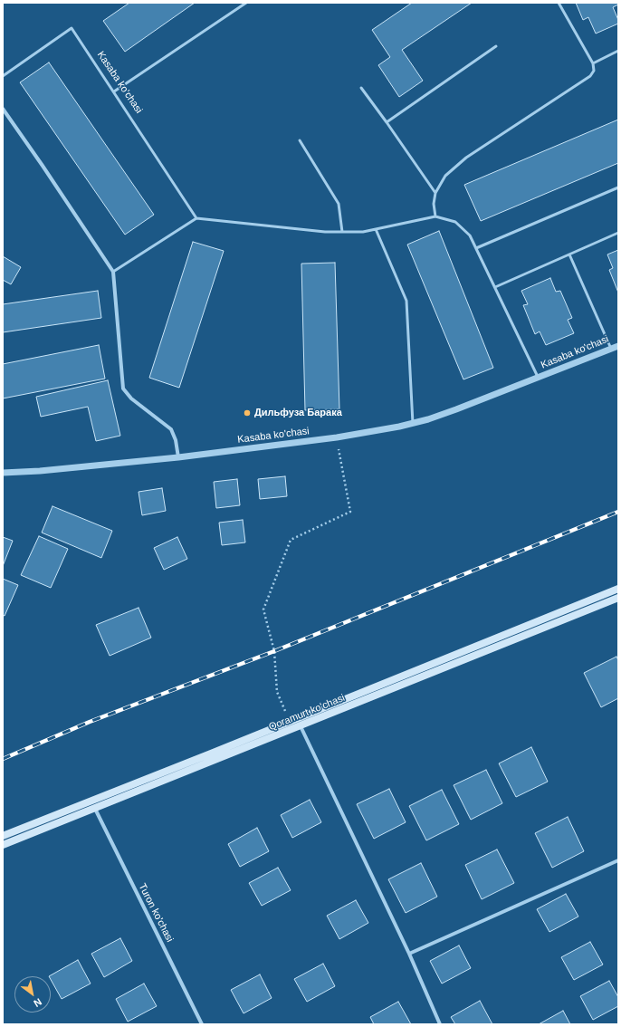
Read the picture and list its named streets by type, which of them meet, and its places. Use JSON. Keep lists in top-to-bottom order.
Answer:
{
  "streets": {
    "main road": ["Qoramurt koʻchasi"],
    "street": ["Kasaba ko'chasi", "Turon ko'chasi"]
  },
  "crossings": [
    ["Qoramurt koʻchasi", "Turon ko'chasi"]
  ],
  "places": ["Дильфуза Барака"],
  "north": "bottom right"
}
